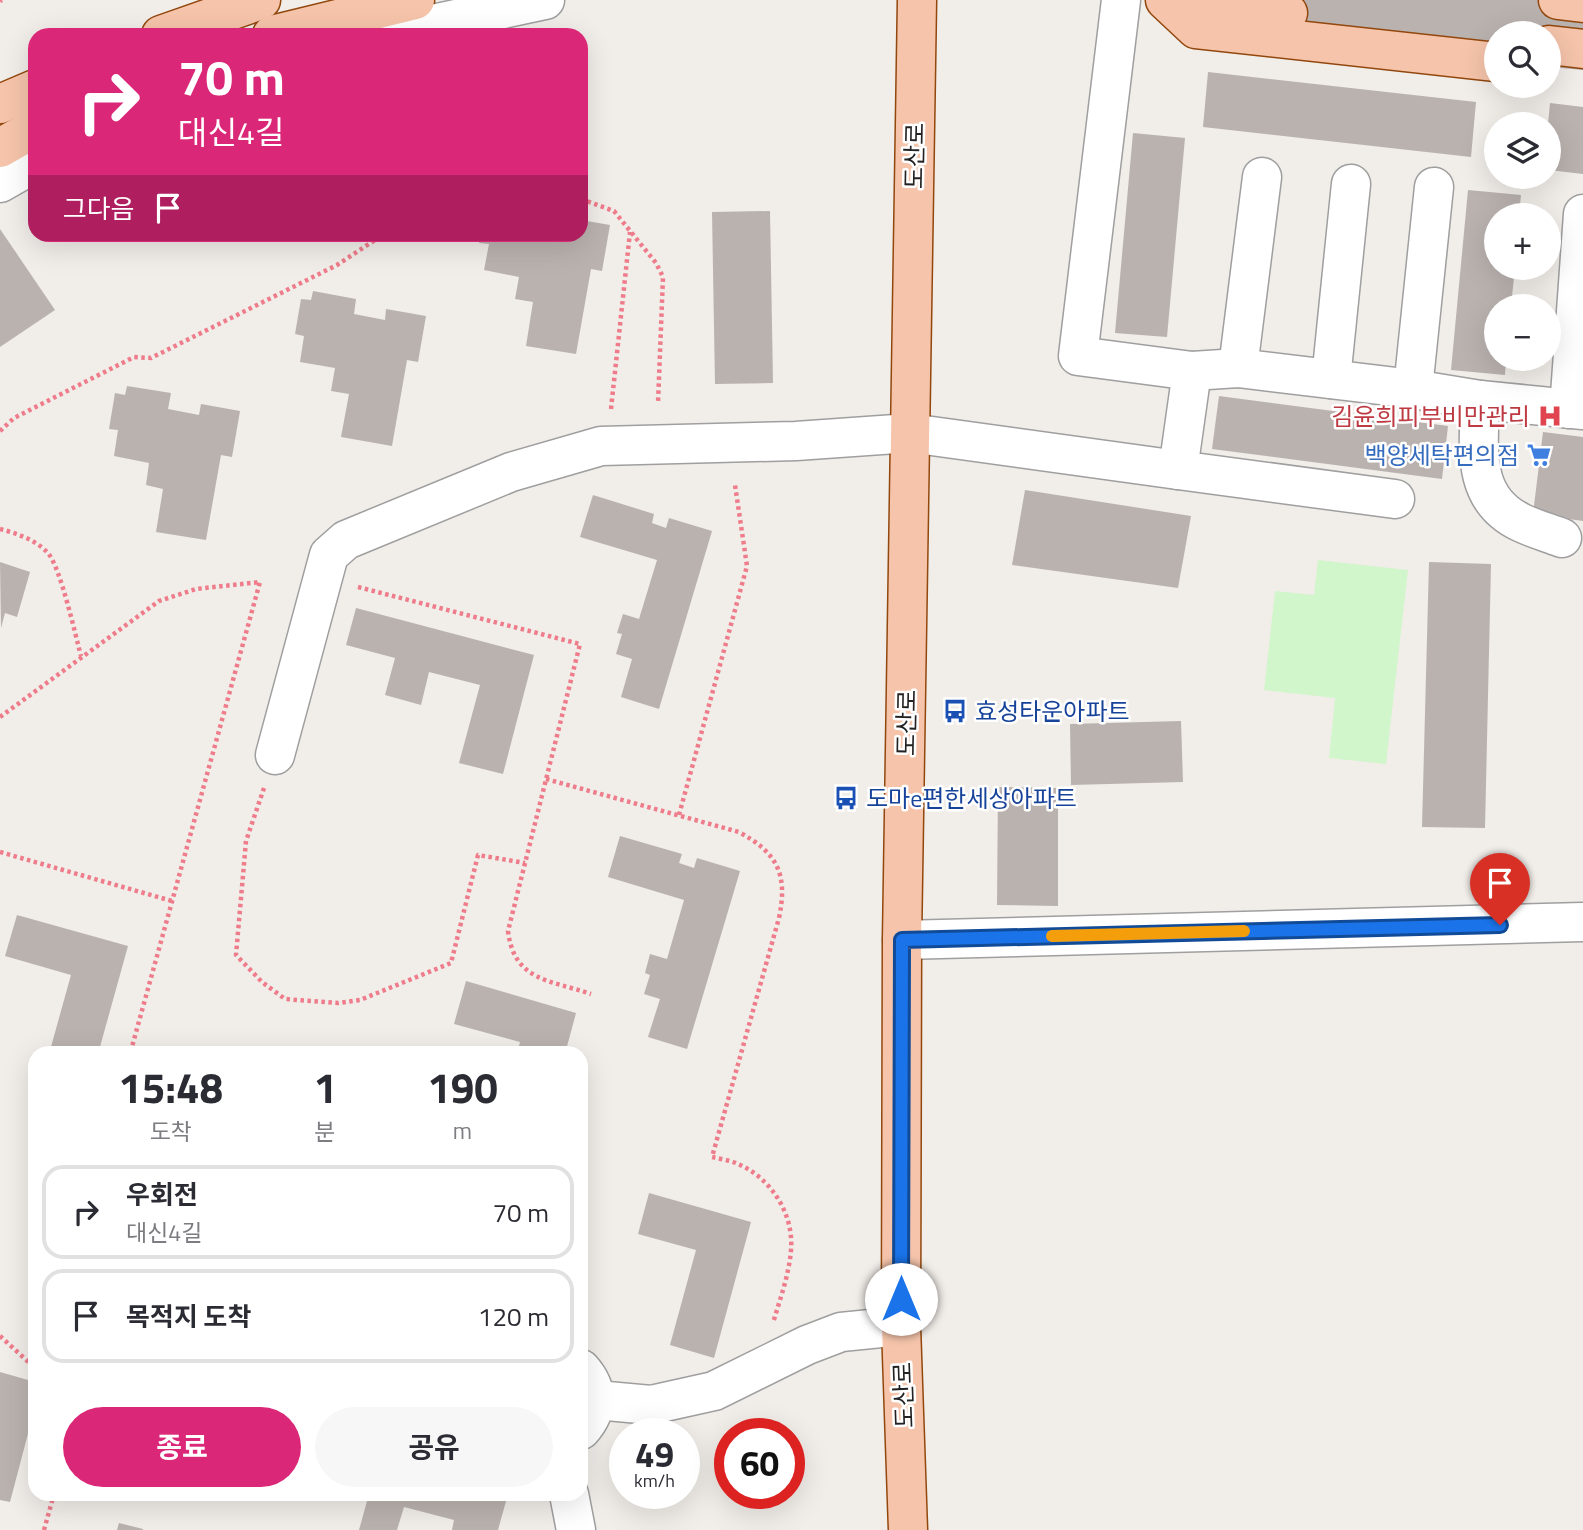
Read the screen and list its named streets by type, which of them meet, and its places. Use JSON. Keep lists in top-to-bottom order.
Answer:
{
  "streets": {
    "main road": ["도산로"]
  },
  "places": {
    "hospital": ["김윤희피부비만관리"],
    "supermarket": ["백양세탁편의점"],
    "bus stop": ["효성타운아파트", "도마e편한세상아파트"]
  },
  "page": {
    "map_buttons": ["+", "−"],
    "turn": ["70 m", "대신4길"],
    "then": "그다음",
    "eta": [
      "15:48",
      "도착",
      "1",
      "분",
      "190",
      "m"
    ],
    "list": [
      {
        "name": "우회전",
        "note": "대신4길",
        "value": "70 m"
      },
      {
        "name": "목적지 도착",
        "value": "120 m"
      }
    ],
    "buttons": ["종료", "공유"],
    "speed": "49 km/h",
    "limit": "60"
  }
}
